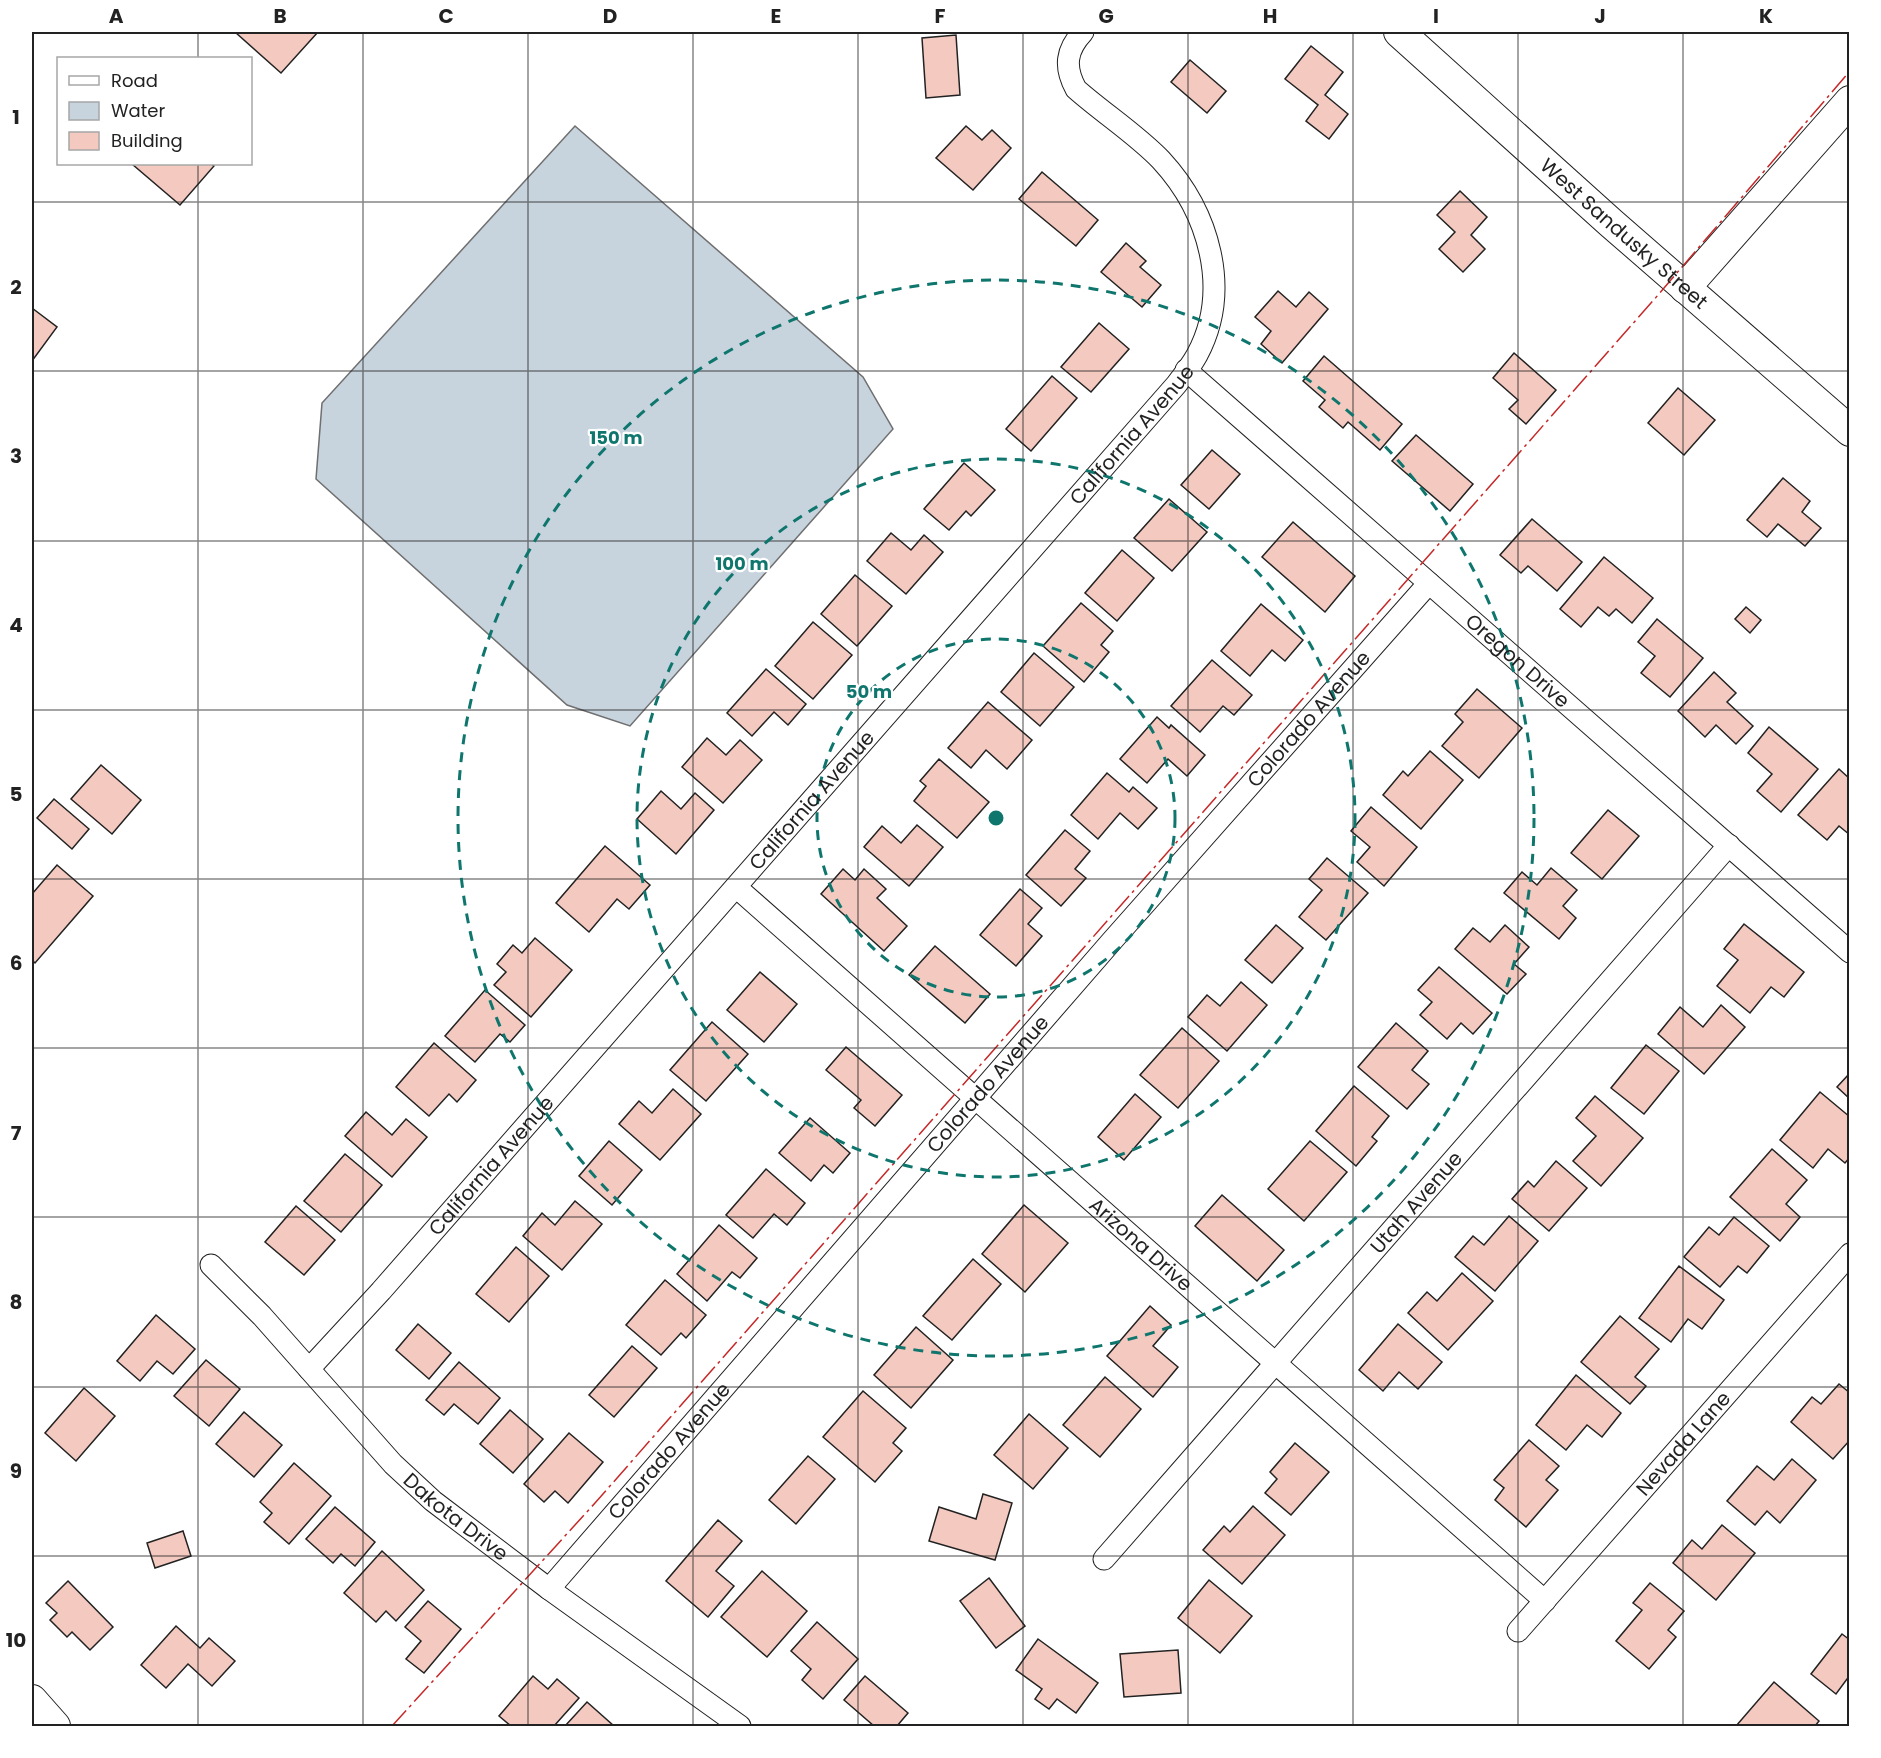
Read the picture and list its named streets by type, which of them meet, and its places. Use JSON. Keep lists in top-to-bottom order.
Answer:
{
  "streets": {
    "street": [
      "West Sandusky Street",
      "California Avenue",
      "Oregon Drive",
      "Colorado Avenue",
      "Utah Avenue",
      "Arizona Drive",
      "Nevada Lane",
      "Dakota Drive"
    ]
  },
  "crossings": [
    ["California Avenue", "Oregon Drive"],
    ["California Avenue", "Arizona Drive"],
    ["California Avenue", "Dakota Drive"],
    ["Oregon Drive", "Colorado Avenue"],
    ["Oregon Drive", "Utah Avenue"],
    ["Colorado Avenue", "Arizona Drive"],
    ["Colorado Avenue", "Dakota Drive"],
    ["Utah Avenue", "Arizona Drive"],
    ["Arizona Drive", "Nevada Lane"]
  ],
  "legend": ["Road", "Water", "Building"],
  "grid": {
    "columns": [
      "A",
      "B",
      "C",
      "D",
      "E",
      "F",
      "G",
      "H",
      "I",
      "J",
      "K"
    ],
    "rows": [
      "1",
      "2",
      "3",
      "4",
      "5",
      "6",
      "7",
      "8",
      "9",
      "10"
    ]
  },
  "rings": ["150 m", "100 m", "50 m"]
}
